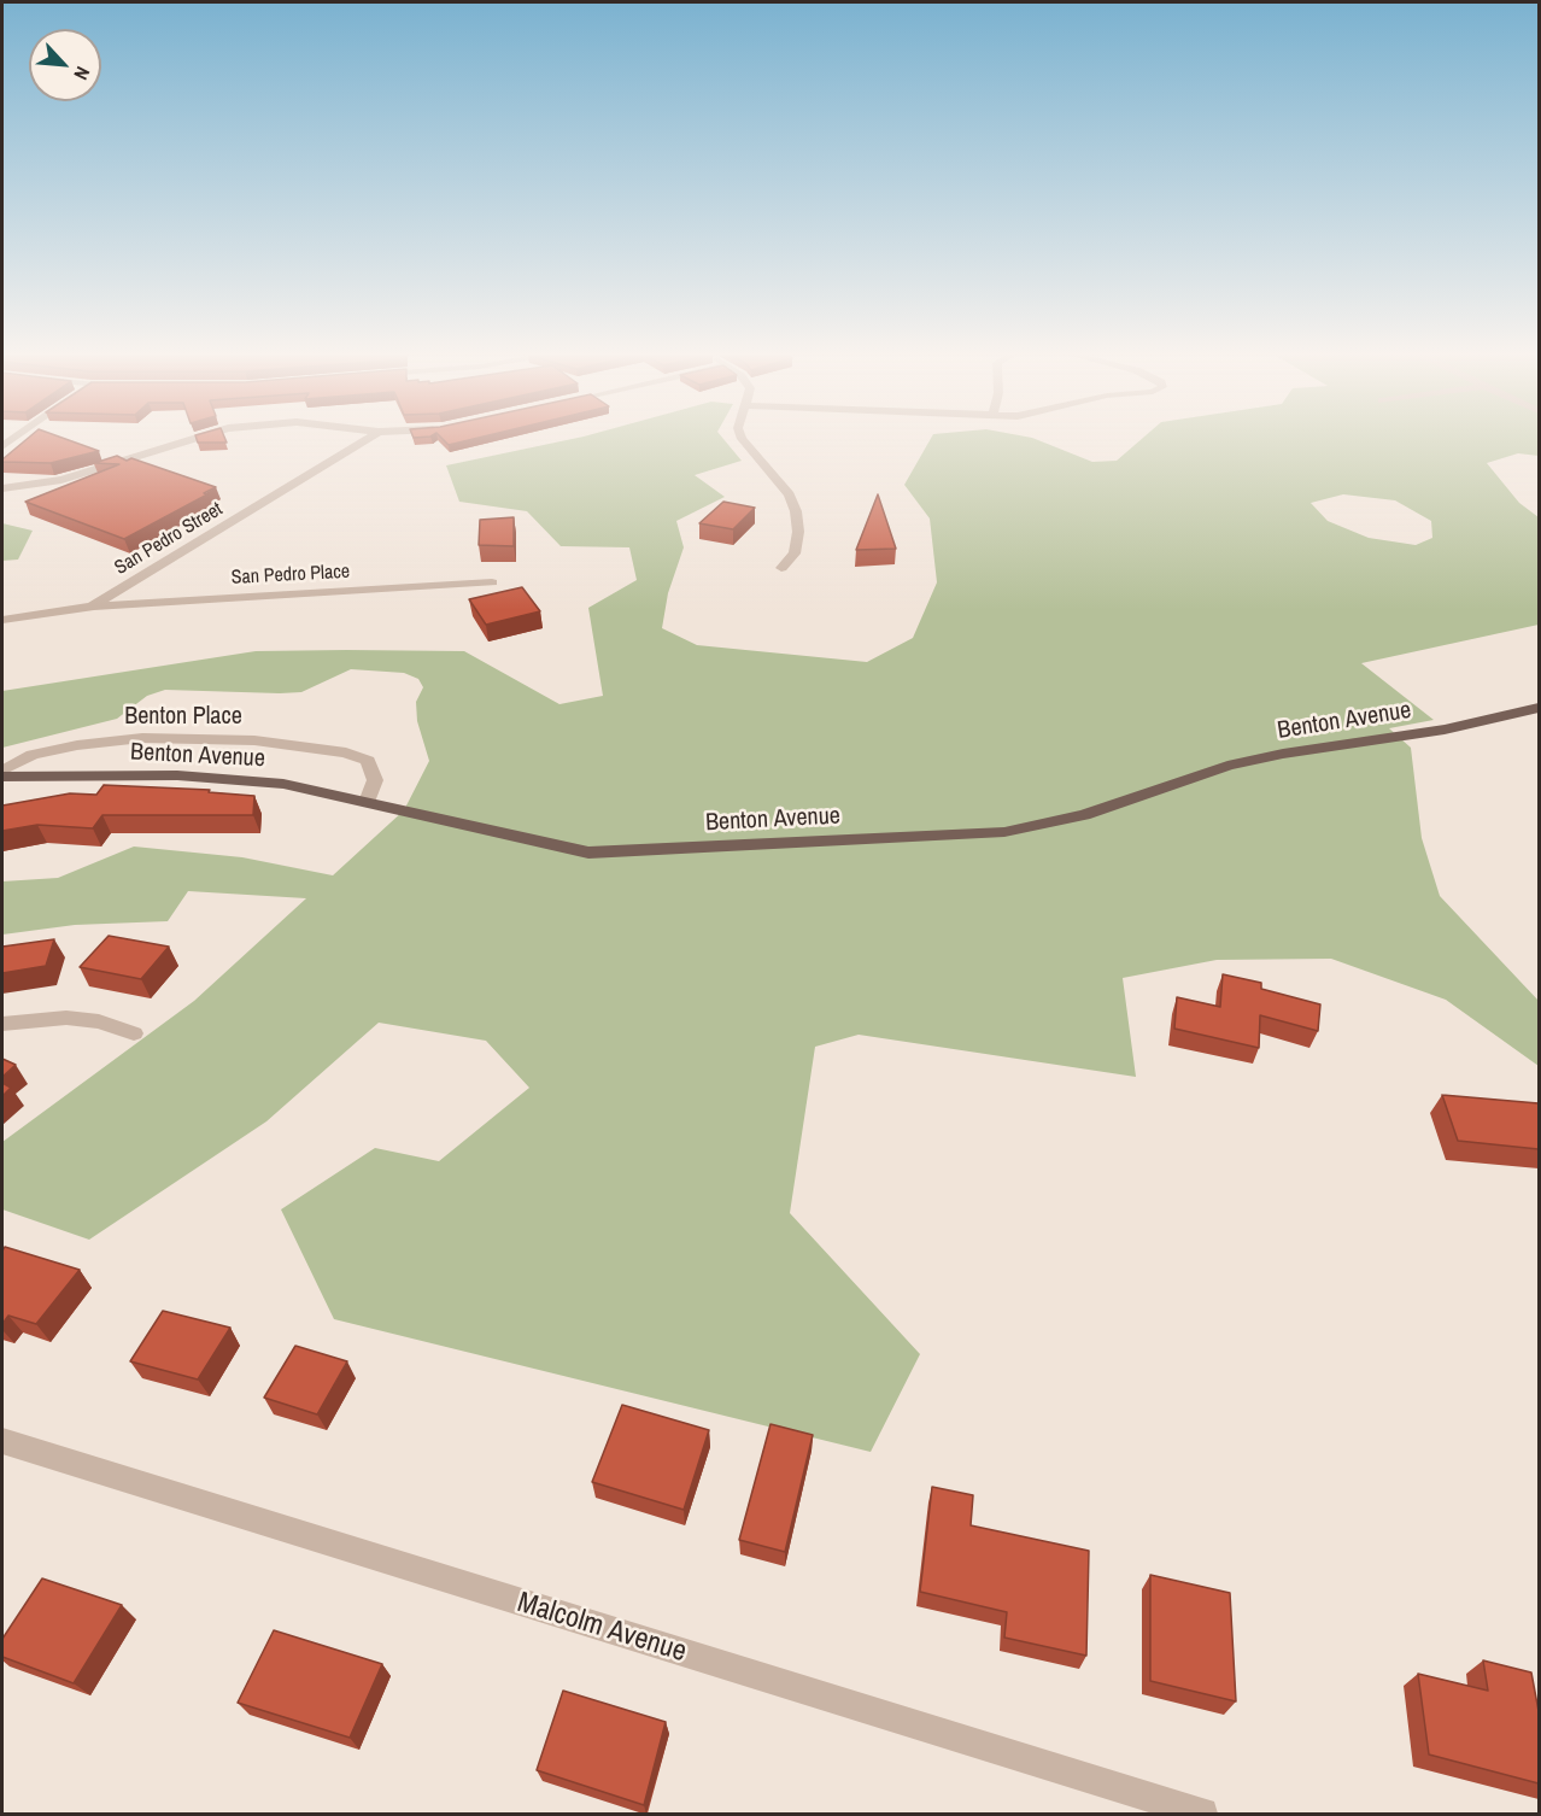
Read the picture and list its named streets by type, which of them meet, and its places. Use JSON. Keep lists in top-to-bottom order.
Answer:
{
  "streets": {
    "main road": ["Benton Avenue"],
    "street": [
      "San Pedro Street",
      "San Pedro Place",
      "Benton Place",
      "Malcolm Avenue"
    ]
  },
  "crossings": [
    ["San Pedro Street", "San Pedro Place"],
    ["Benton Place", "Benton Avenue"]
  ],
  "north": "bottom right"
}
